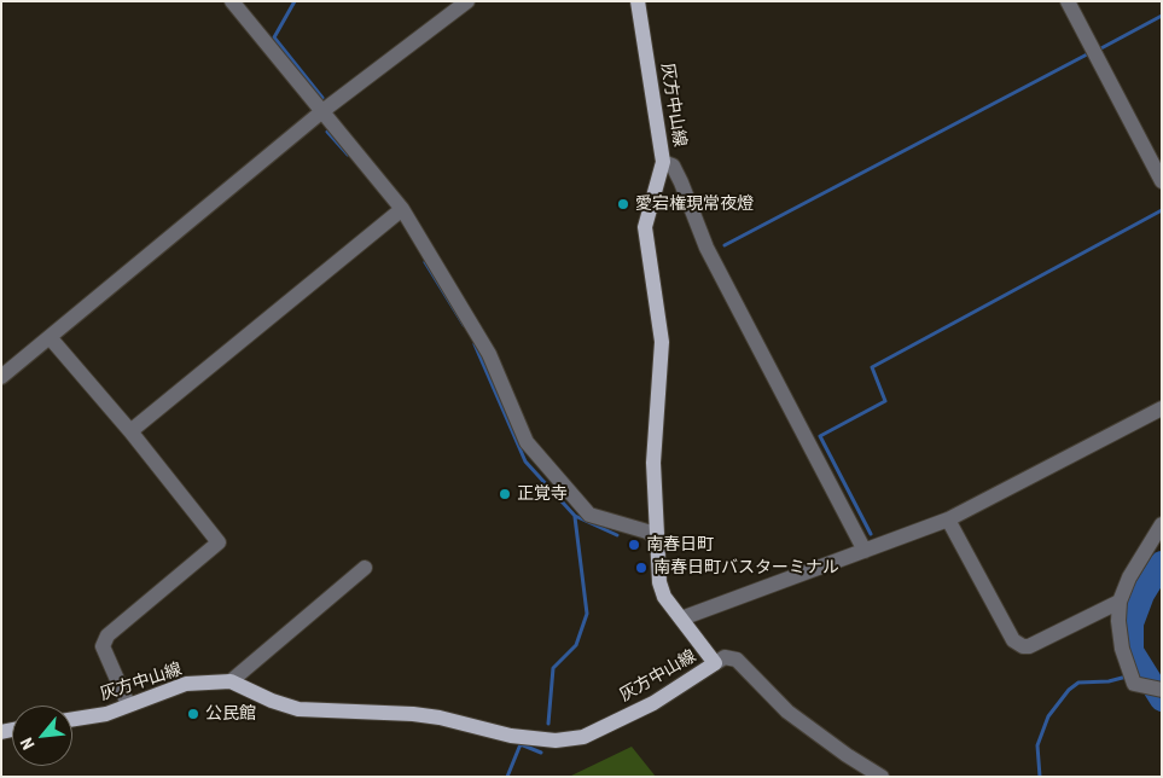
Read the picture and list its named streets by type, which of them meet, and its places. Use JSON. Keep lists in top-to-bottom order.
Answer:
{
  "streets": {
    "main road": ["灰方中山線"]
  },
  "places": [
    "愛宕権現常夜燈",
    "正覚寺",
    "南春日町",
    "南春日町バスターミナル",
    "公民館"
  ],
  "north": "bottom left"
}
